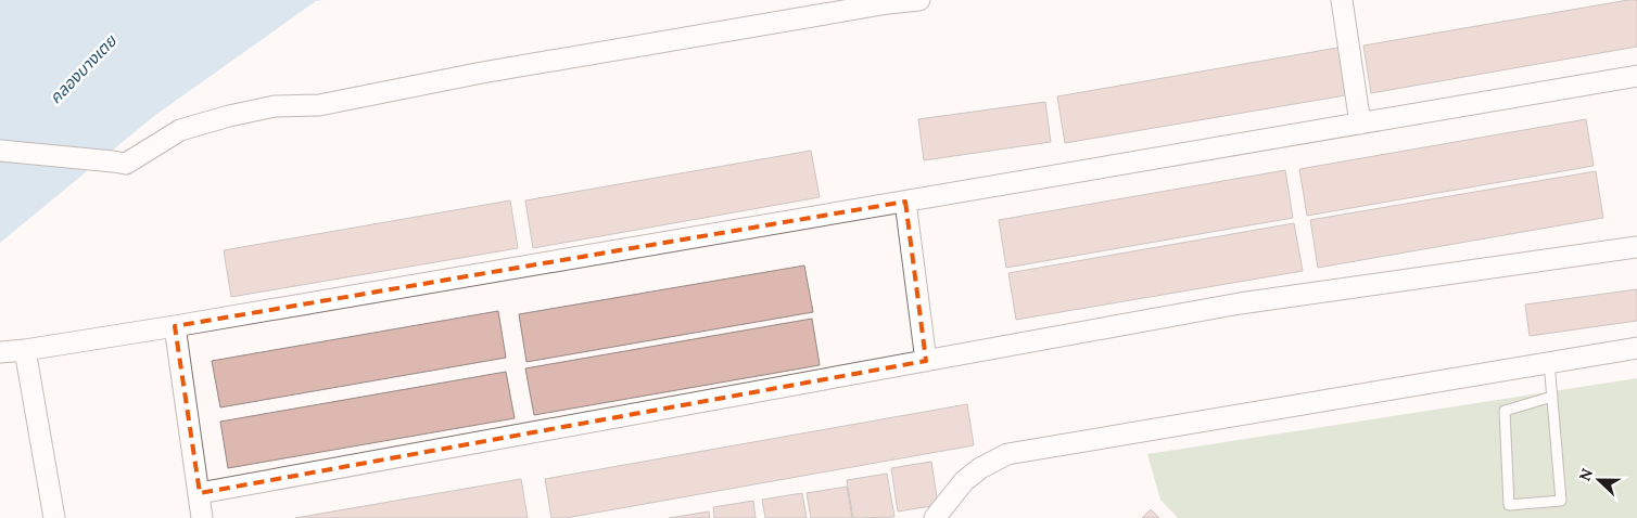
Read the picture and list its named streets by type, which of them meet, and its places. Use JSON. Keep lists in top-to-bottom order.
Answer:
{
  "water": ["คลองบางเตย"],
  "north": "left"
}
